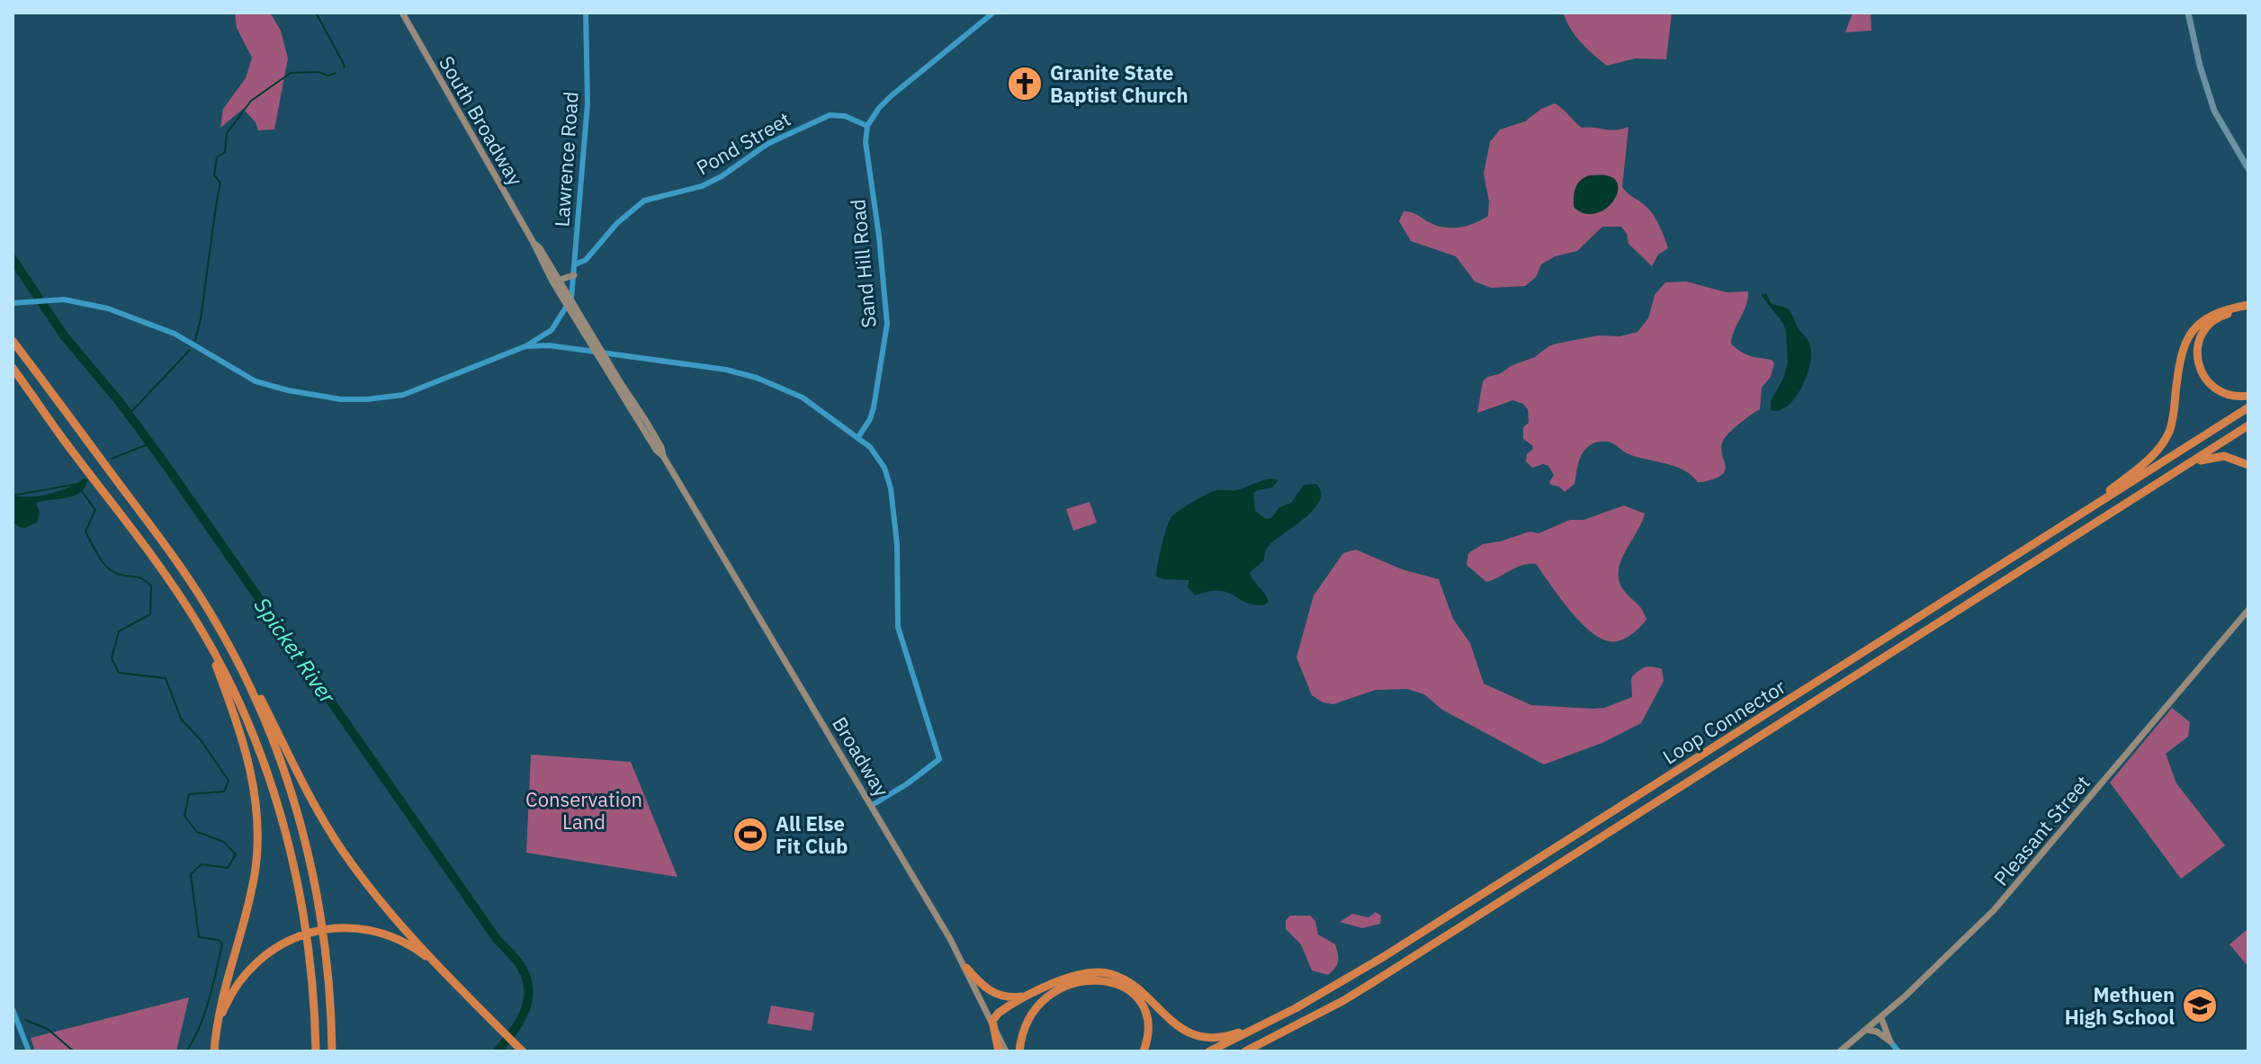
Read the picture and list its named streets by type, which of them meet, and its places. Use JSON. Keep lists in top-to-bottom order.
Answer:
{
  "streets": {
    "highway": ["Loop Connector"],
    "main road": ["South Broadway", "Broadway", "Pleasant Street"],
    "street": ["Pond Street", "Lawrence Road", "Sand Hill Road"]
  },
  "crossings": [
    ["South Broadway", "Lawrence Road"],
    ["South Broadway", "Broadway"],
    ["Pond Street", "Lawrence Road"],
    ["Pond Street", "Sand Hill Road"]
  ],
  "water": ["Spicket River"],
  "parks": ["Conservation Land"],
  "places": {
    "church": ["Granite State Baptist Church"],
    "sports": ["All Else Fit Club"],
    "school or university": ["Methuen High School"]
  }
}
